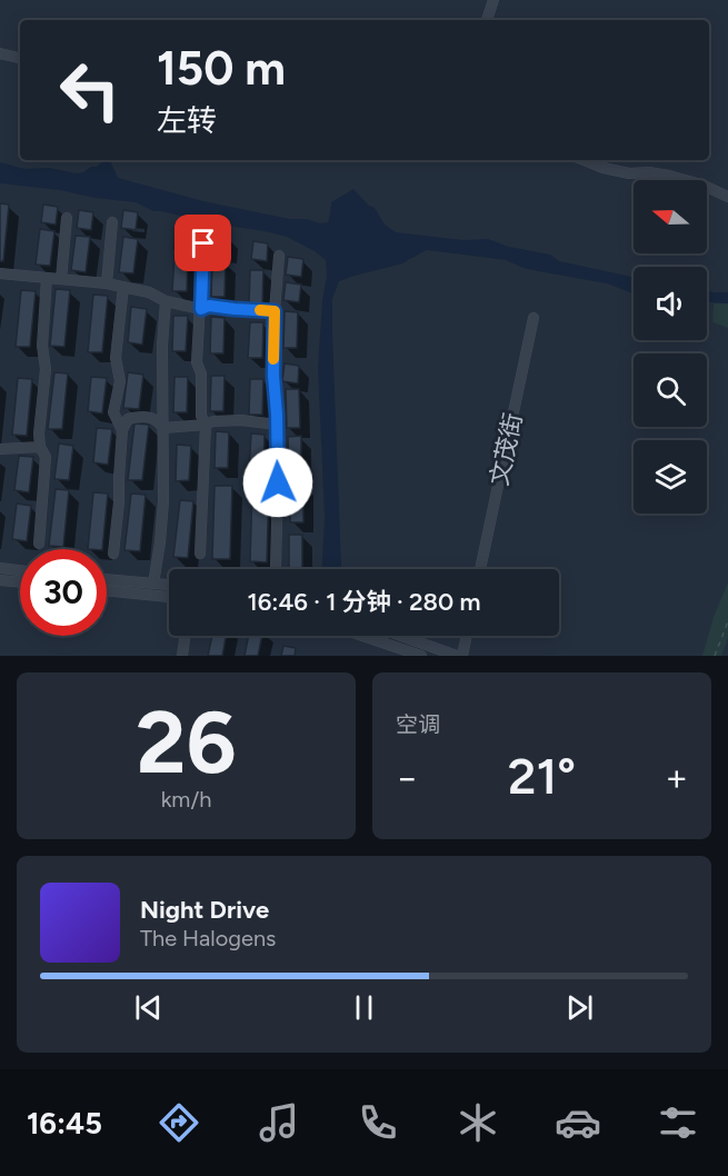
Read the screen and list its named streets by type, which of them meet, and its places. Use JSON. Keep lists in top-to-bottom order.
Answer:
{
  "streets": {
    "street": ["文茂街"]
  },
  "north": "left",
  "page": {
    "turn": ["150 m", "左转"],
    "limit": "30",
    "trip": "16:46 · 1 分钟 · 280 m",
    "tile": [
      ["26", "km/h"],
      "空调"
    ],
    "heat": ["−", "21°", "+"],
    "song": ["Night Drive", "The Halogens"],
    "tabs": "16:45"
  }
}
